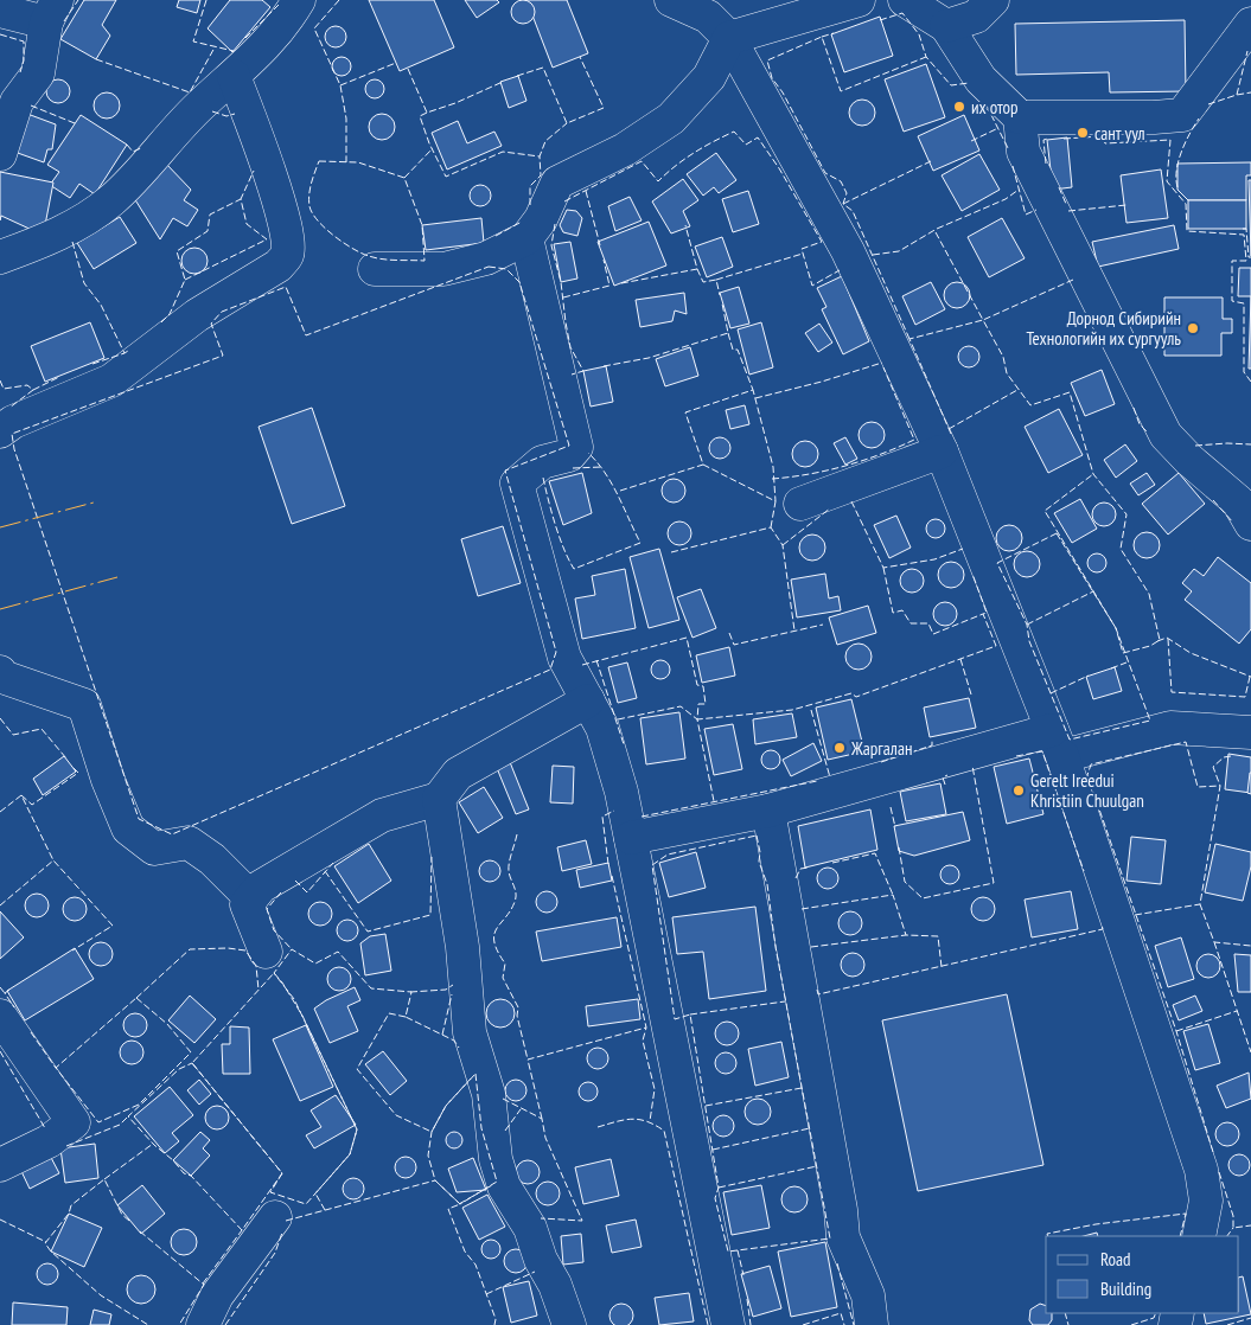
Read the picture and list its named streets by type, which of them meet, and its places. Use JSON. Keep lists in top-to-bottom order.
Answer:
{
  "places": [
    "их отор",
    "сант уул",
    "Дорнод Сибирийн Технологийн их сургууль",
    "Жаргалан",
    "Gerelt Ireedui Khristiin Chuulgan"
  ],
  "legend": ["Road", "Building"]
}
